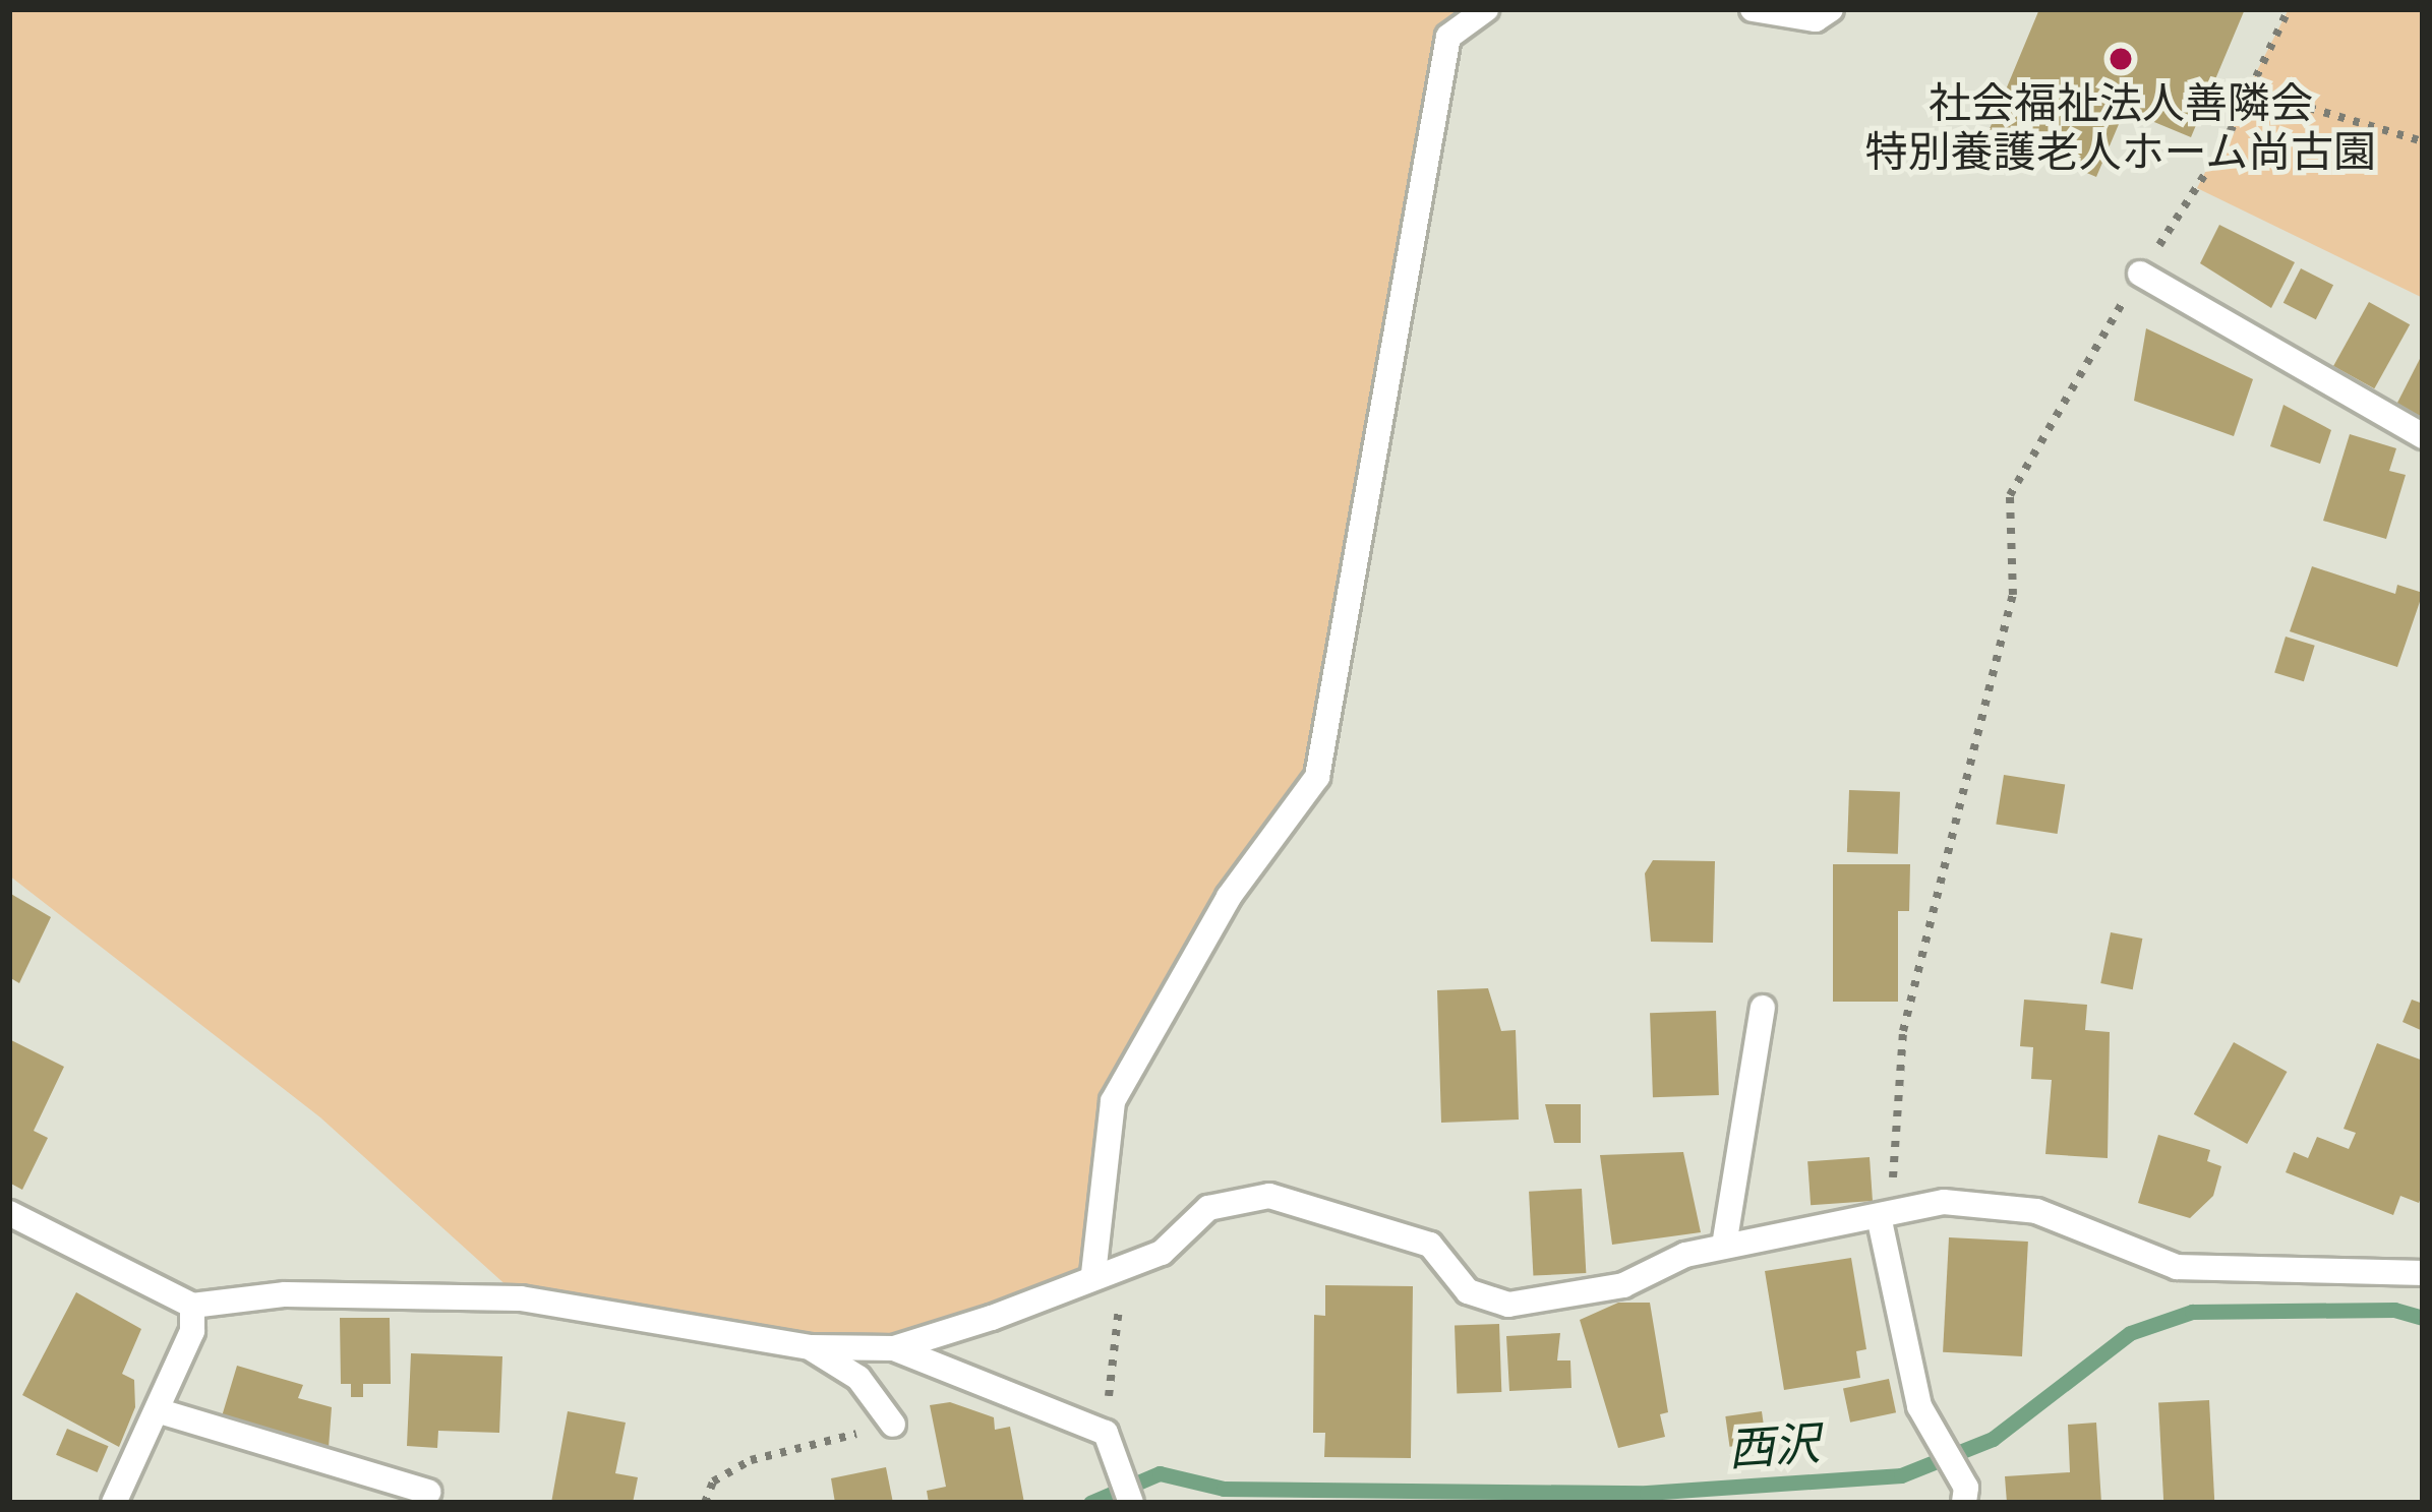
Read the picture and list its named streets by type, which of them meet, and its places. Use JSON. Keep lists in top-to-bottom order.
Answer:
{
  "water": ["西沢"],
  "places": ["社会福祉法人善隣会 特別養護老人ホーム尚古園"]
}
